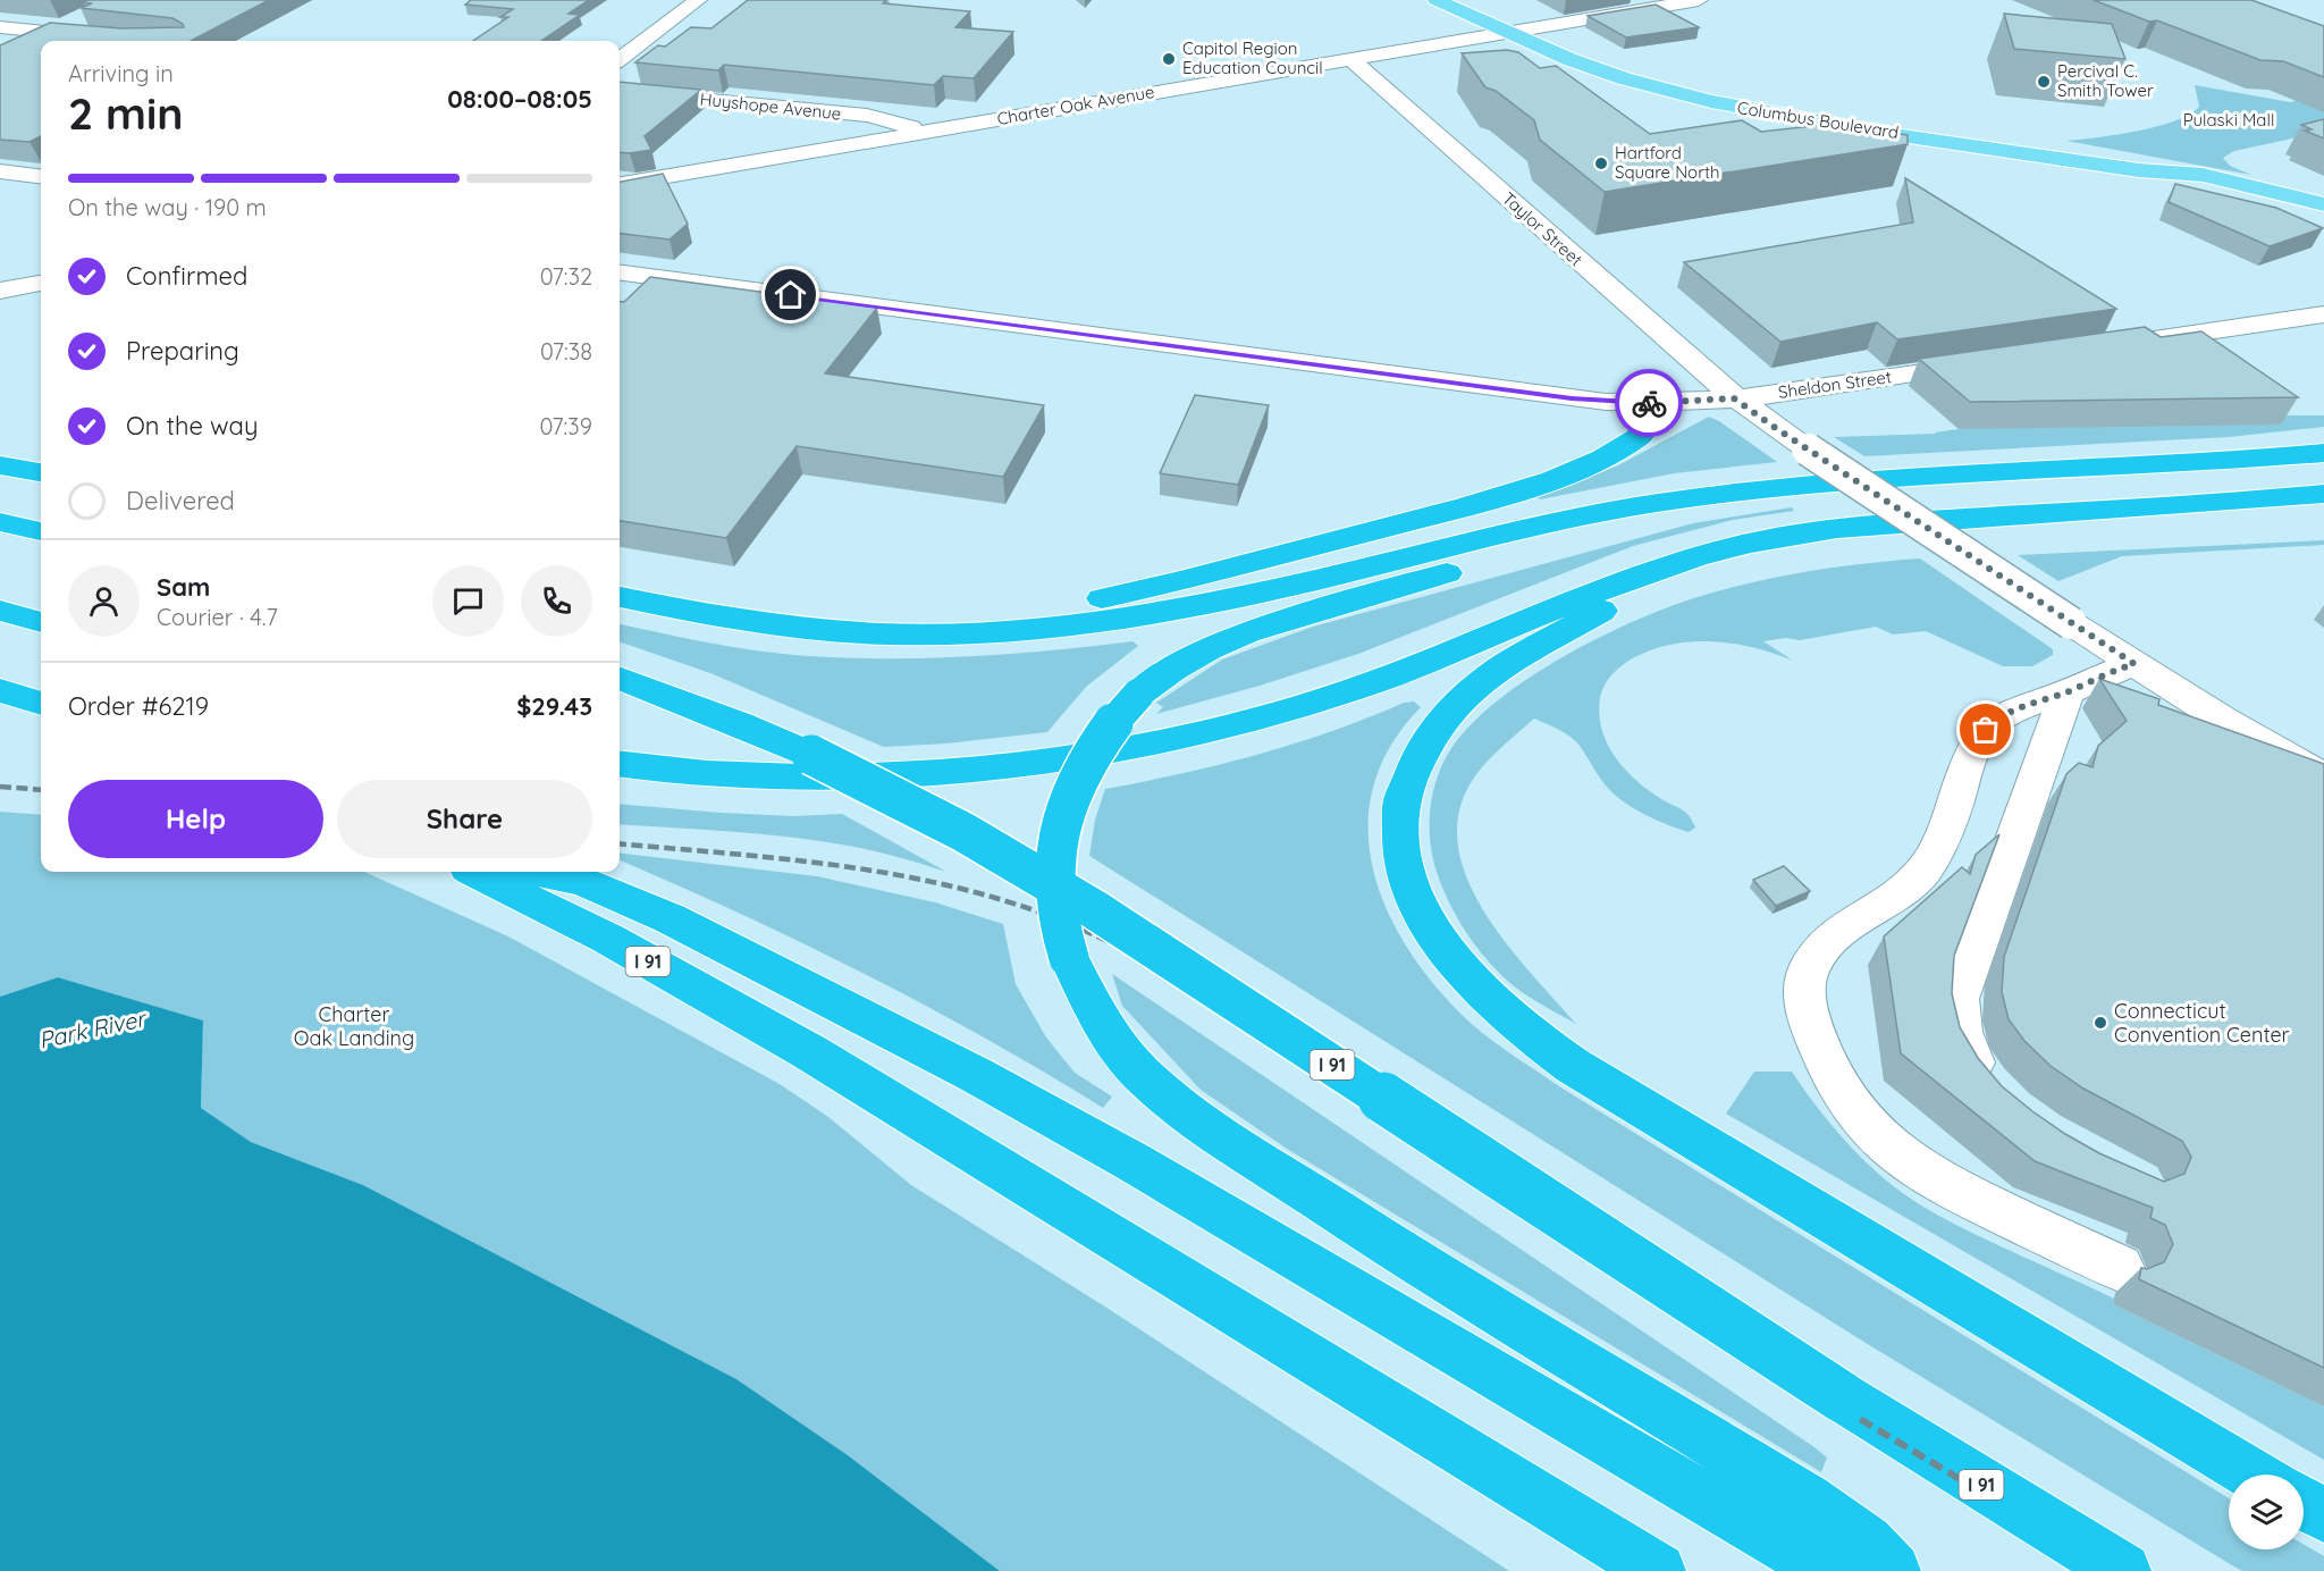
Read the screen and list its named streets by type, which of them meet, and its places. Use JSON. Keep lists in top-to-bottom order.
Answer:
{
  "streets": {
    "highway": ["I 91"],
    "main road": ["Columbus Boulevard"],
    "street": [
      "Charter Oak Avenue",
      "Huyshope Avenue",
      "Taylor Street",
      "Sheldon Street"
    ]
  },
  "crossings": [
    ["Charter Oak Avenue", "Huyshope Avenue"],
    ["Charter Oak Avenue", "Columbus Boulevard"],
    ["Charter Oak Avenue", "Taylor Street"],
    ["Taylor Street", "Sheldon Street"]
  ],
  "water": ["Park River"],
  "parks": ["Pulaski Mall", "Charter Oak Landing"],
  "places": [
    "Capitol Region Education Council",
    "Percival C. Smith Tower",
    "Hartford Square North",
    "Connecticut Convention Center"
  ],
  "page": {
    "heading": ["2 min", "Arriving in", "08:00–08:05"],
    "panel": [
      "Sam",
      "Courier · 4.7",
      "Order #6219",
      "$29.43"
    ],
    "bar": "On the way · 190 m",
    "list": [
      ["Confirmed", "07:32"],
      ["Preparing", "07:38"],
      ["On the way", "07:39"],
      "Delivered"
    ],
    "buttons": ["Help", "Share"]
  }
}
